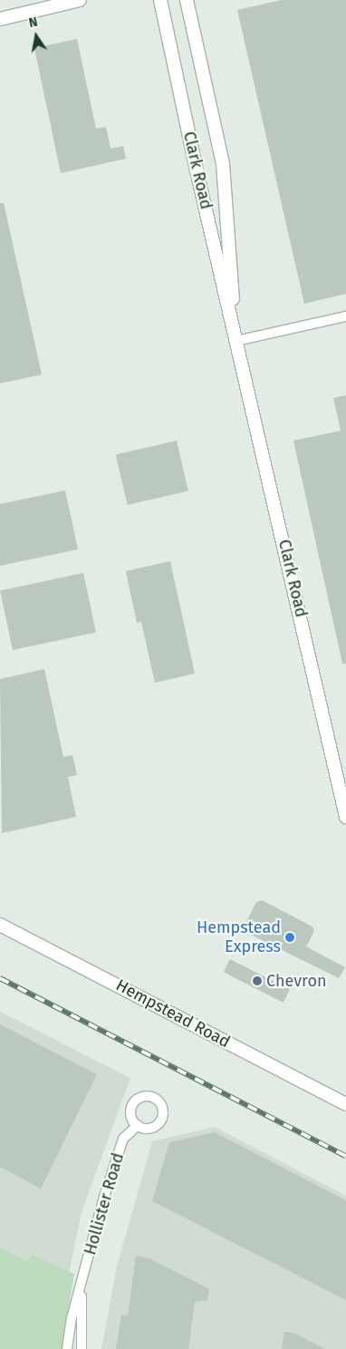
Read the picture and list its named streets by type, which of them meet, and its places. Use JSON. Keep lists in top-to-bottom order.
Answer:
{
  "streets": {
    "street": ["Clark Road", "Hempstead Road", "Hollister Road"]
  },
  "places": ["Hempstead Express", "Chevron"],
  "north": "top"
}
